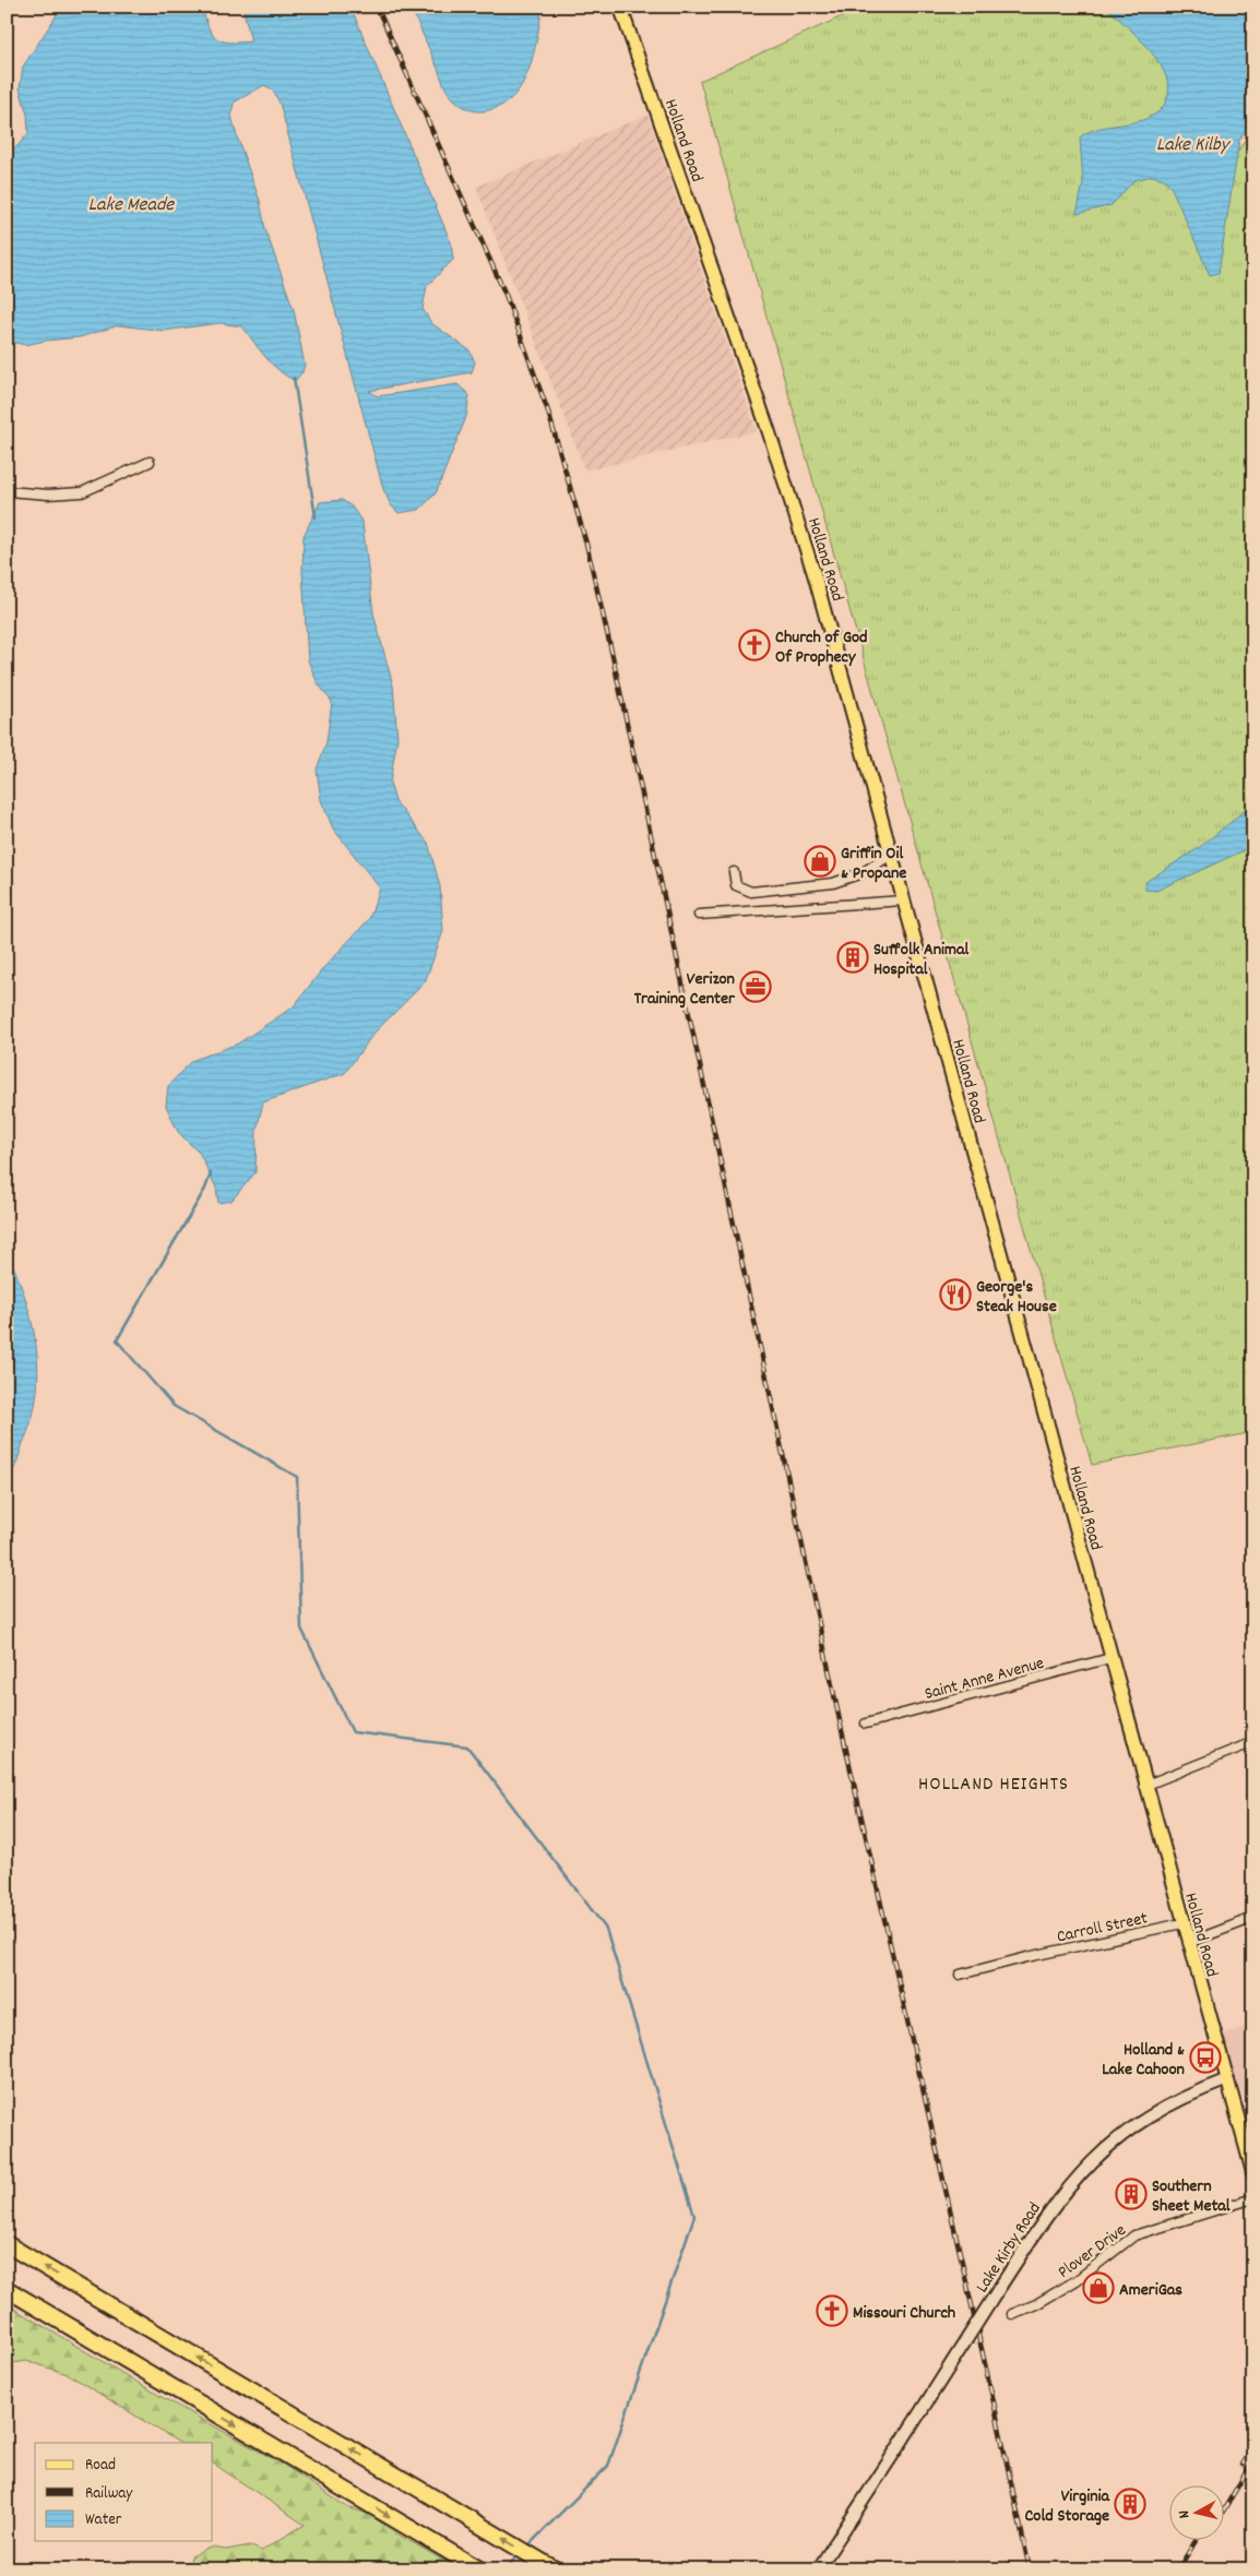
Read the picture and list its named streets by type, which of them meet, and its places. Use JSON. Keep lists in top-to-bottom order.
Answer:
{
  "streets": {
    "main road": ["Holland Road"],
    "street": [
      "Saint Anne Avenue",
      "Carroll Street",
      "Lake Kirby Road",
      "Plover Drive"
    ]
  },
  "crossings": [
    ["Holland Road", "Saint Anne Avenue"],
    ["Holland Road", "Carroll Street"],
    ["Holland Road", "Lake Kirby Road"]
  ],
  "districts": ["HOLLAND HEIGHTS"],
  "water": ["Lake Kilby", "Lake Meade"],
  "places": {
    "church": ["Church of God Of Prophecy", "Missouri Church"],
    "shop": ["Griffin Oil & Propane", "AmeriGas"],
    "building": ["Suffolk Animal Hospital", "Southern Sheet Metal", "Virginia Cold Storage"],
    "office": ["Verizon Training Center"],
    "restaurant": ["George's Steak House"],
    "bus stop": ["Holland & Lake Cahoon"]
  },
  "legend": ["Road", "Railway", "Water"],
  "north": "left"
}
